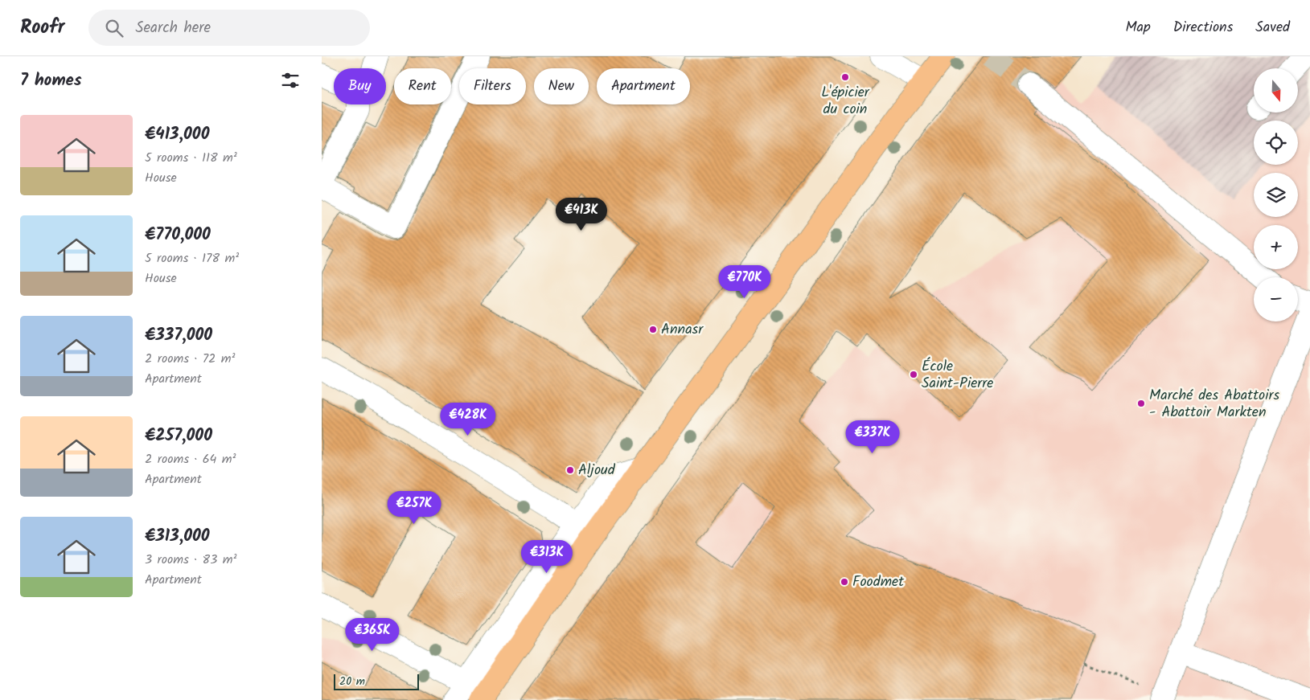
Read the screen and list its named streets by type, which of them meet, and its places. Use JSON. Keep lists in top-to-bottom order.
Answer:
{
  "places": [
    "L'épicier du coin",
    "Annasr",
    "École Saint-Pierre",
    "Marché des Abattoirs - Abattoir Markten",
    "Aljoud",
    "Foodmet"
  ],
  "scale_bar": "20 m",
  "north": "bottom",
  "page": {
    "header": "Roofr",
    "search": "Search here",
    "nav": ["Map", "Directions", "Saved"],
    "heading": "7 homes",
    "map_buttons": ["+", "−"],
    "chip": [
      "Buy",
      "Rent",
      "Filters",
      "New",
      "Apartment"
    ],
    "list": [
      {
        "name": "€413,000",
        "note": "5 rooms · 118 m² · House"
      },
      {
        "name": "€770,000",
        "note": "5 rooms · 178 m² · House"
      },
      {
        "name": "€337,000",
        "note": "2 rooms · 72 m² · Apartment"
      },
      {
        "name": "€257,000",
        "note": "2 rooms · 64 m² · Apartment"
      },
      {
        "name": "€313,000",
        "note": "3 rooms · 83 m² · Apartment"
      }
    ],
    "price": [
      "€413K",
      "€770K",
      "€428K",
      "€337K",
      "€257K",
      "€313K",
      "€365K"
    ],
    "scale": "20 m"
  }
}
